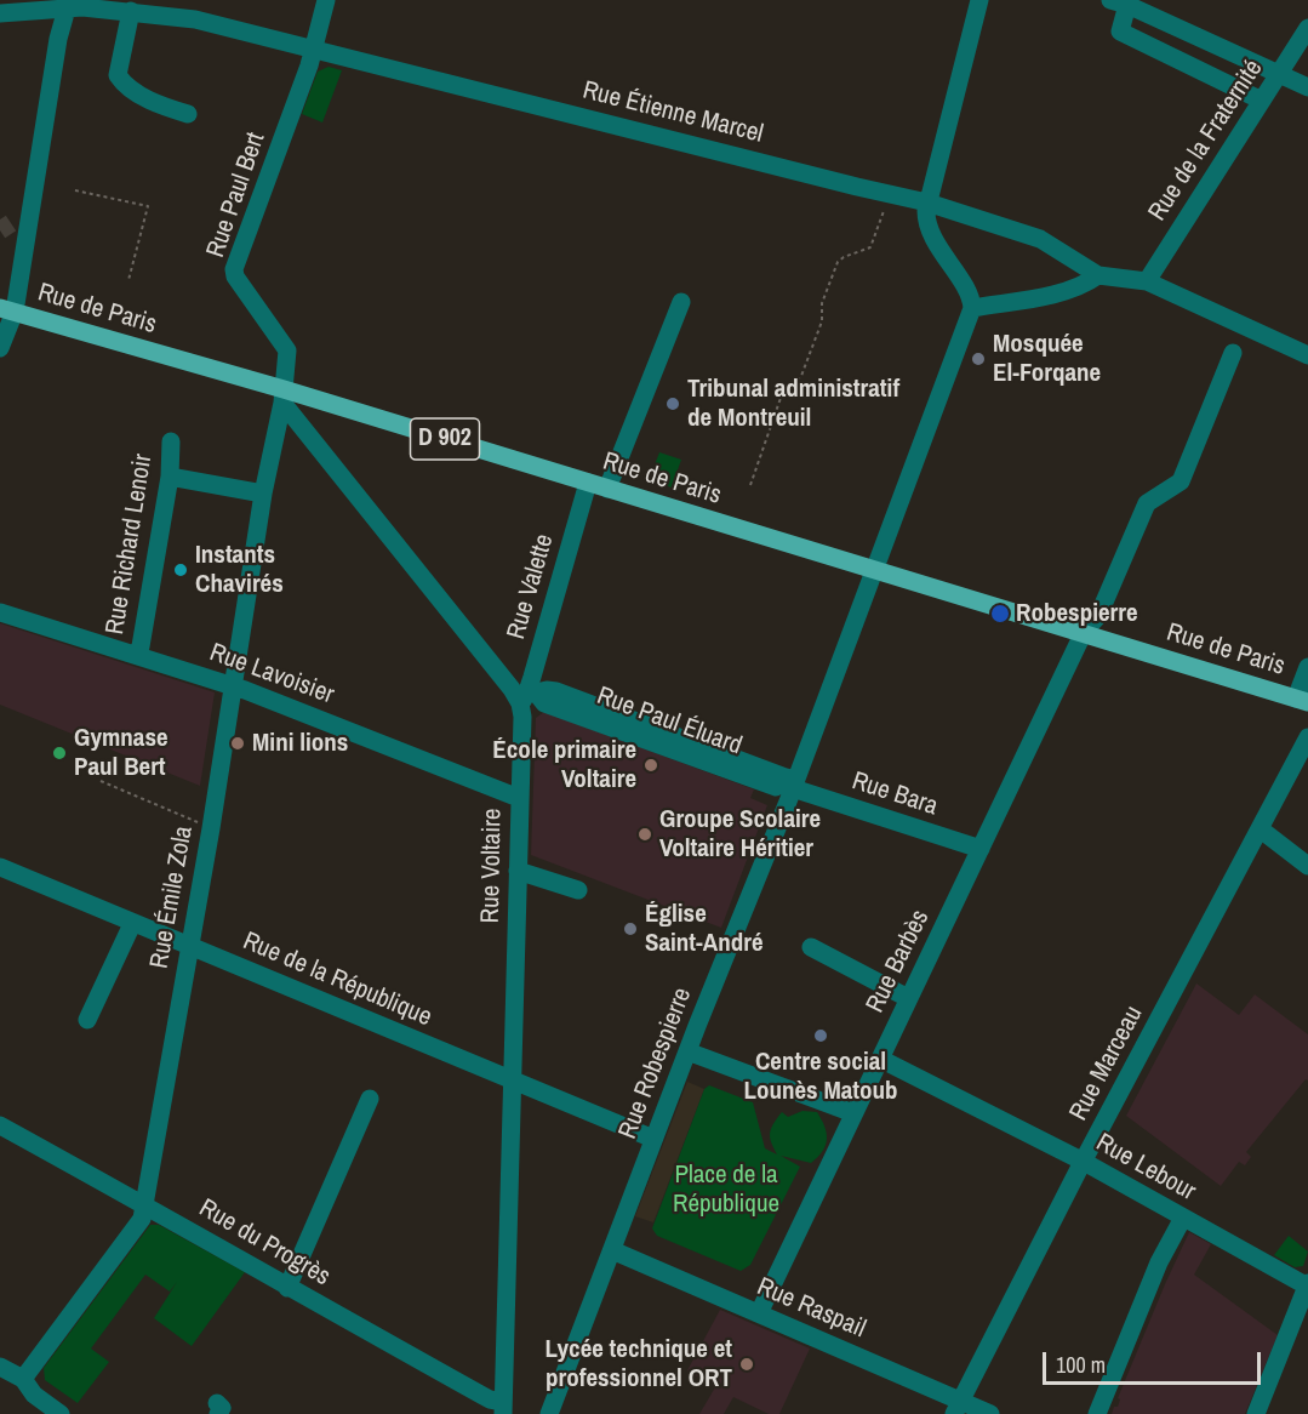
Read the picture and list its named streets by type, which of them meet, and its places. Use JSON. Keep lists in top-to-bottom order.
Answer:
{
  "streets": {
    "main road": ["Rue de Paris", "D 902"],
    "street": [
      "Rue Étienne Marcel",
      "Rue de la Fraternité",
      "Rue Paul Bert",
      "Rue Richard Lenoir",
      "Rue Valette",
      "Rue Lavoisier",
      "Rue Paul Éluard",
      "Rue Bara",
      "Rue Voltaire",
      "Rue Émile Zola",
      "Rue Barbès",
      "Rue de la République",
      "Rue Robespierre",
      "Rue Marceau",
      "Rue Lebour",
      "Rue du Progrès",
      "Rue Raspail"
    ]
  },
  "crossings": [
    ["Rue Étienne Marcel", "Rue de la Fraternité"],
    ["Rue Étienne Marcel", "Rue Paul Bert"],
    ["Rue Paul Bert", "Rue de Paris"],
    ["Rue Paul Bert", "Rue Émile Zola"],
    ["Rue de Paris", "Rue Valette"],
    ["Rue de Paris", "Rue Émile Zola"],
    ["Rue de Paris", "Rue Barbès"],
    ["Rue de Paris", "Rue Robespierre"],
    ["Rue Richard Lenoir", "Rue Lavoisier"],
    ["Rue Valette", "Rue Paul Éluard"],
    ["Rue Valette", "Rue Voltaire"],
    ["Rue Lavoisier", "Rue Voltaire"],
    ["Rue Lavoisier", "Rue Émile Zola"],
    ["Rue Paul Éluard", "Rue Bara"],
    ["Rue Paul Éluard", "Rue Voltaire"],
    ["Rue Paul Éluard", "Rue Robespierre"],
    ["Rue Bara", "Rue Barbès"],
    ["Rue Bara", "Rue Robespierre"],
    ["Rue Voltaire", "Rue de la République"],
    ["Rue Voltaire", "Rue du Progrès"],
    ["Rue Émile Zola", "Rue de la République"],
    ["Rue Émile Zola", "Rue du Progrès"],
    ["Rue Barbès", "Rue Lebour"],
    ["Rue Barbès", "Rue Raspail"],
    ["Rue de la République", "Rue Robespierre"],
    ["Rue Robespierre", "Rue Raspail"],
    ["Rue Marceau", "Rue Lebour"],
    ["Rue Marceau", "Rue Raspail"]
  ],
  "parks": ["Place de la République"],
  "places": [
    "Mosquée El-Forqane",
    "Tribunal administratif de Montreuil",
    "Instants Chavirés",
    "Robespierre",
    "Mini lions",
    "Gymnase Paul Bert",
    "École primaire Voltaire",
    "Groupe Scolaire Voltaire Héritier",
    "Église Saint-André",
    "Centre social Lounès Matoub",
    "Lycée technique et professionnel ORT"
  ],
  "scale_bar": "100 m"
}
